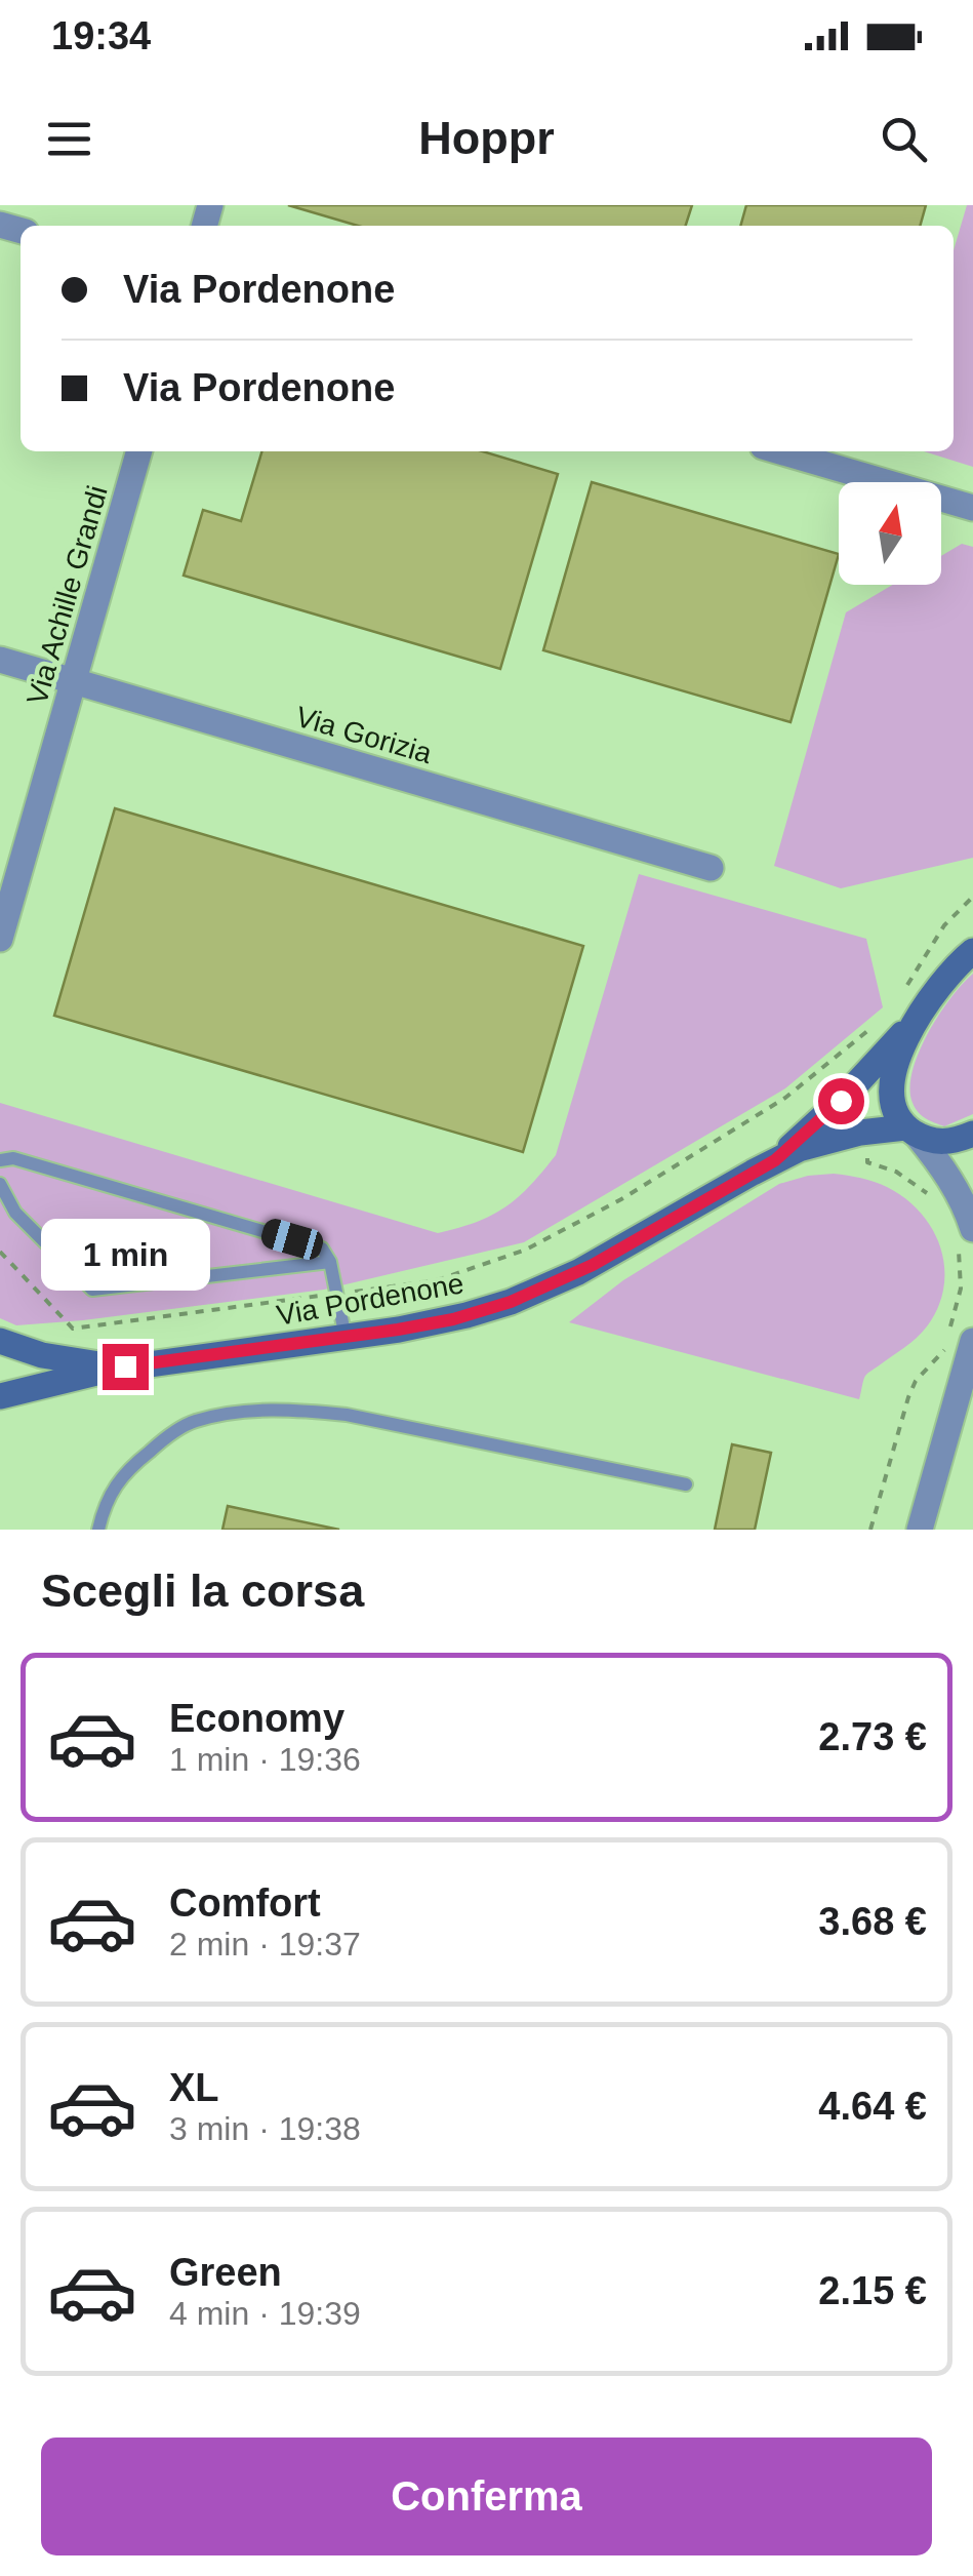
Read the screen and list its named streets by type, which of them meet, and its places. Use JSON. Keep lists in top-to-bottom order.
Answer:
{
  "streets": {
    "street": ["Via Achille Grandi", "Via Gorizia", "Via Pordenone"]
  },
  "crossings": [
    ["Via Achille Grandi", "Via Gorizia"]
  ],
  "north": "top",
  "page": {
    "status": "19:34",
    "header": "Hoppr",
    "banner": ["Via Pordenone", "Via Pordenone"],
    "bubble": "1 min",
    "heading": "Scegli la corsa",
    "list": [
      {
        "name": "Economy",
        "note": "1 min · 19:36",
        "value": "2.73 €"
      },
      {
        "name": "Comfort",
        "note": "2 min · 19:37",
        "value": "3.68 €"
      },
      {
        "name": "XL",
        "note": "3 min · 19:38",
        "value": "4.64 €"
      },
      {
        "name": "Green",
        "note": "4 min · 19:39",
        "value": "2.15 €"
      }
    ],
    "buttons": "Conferma"
  }
}
